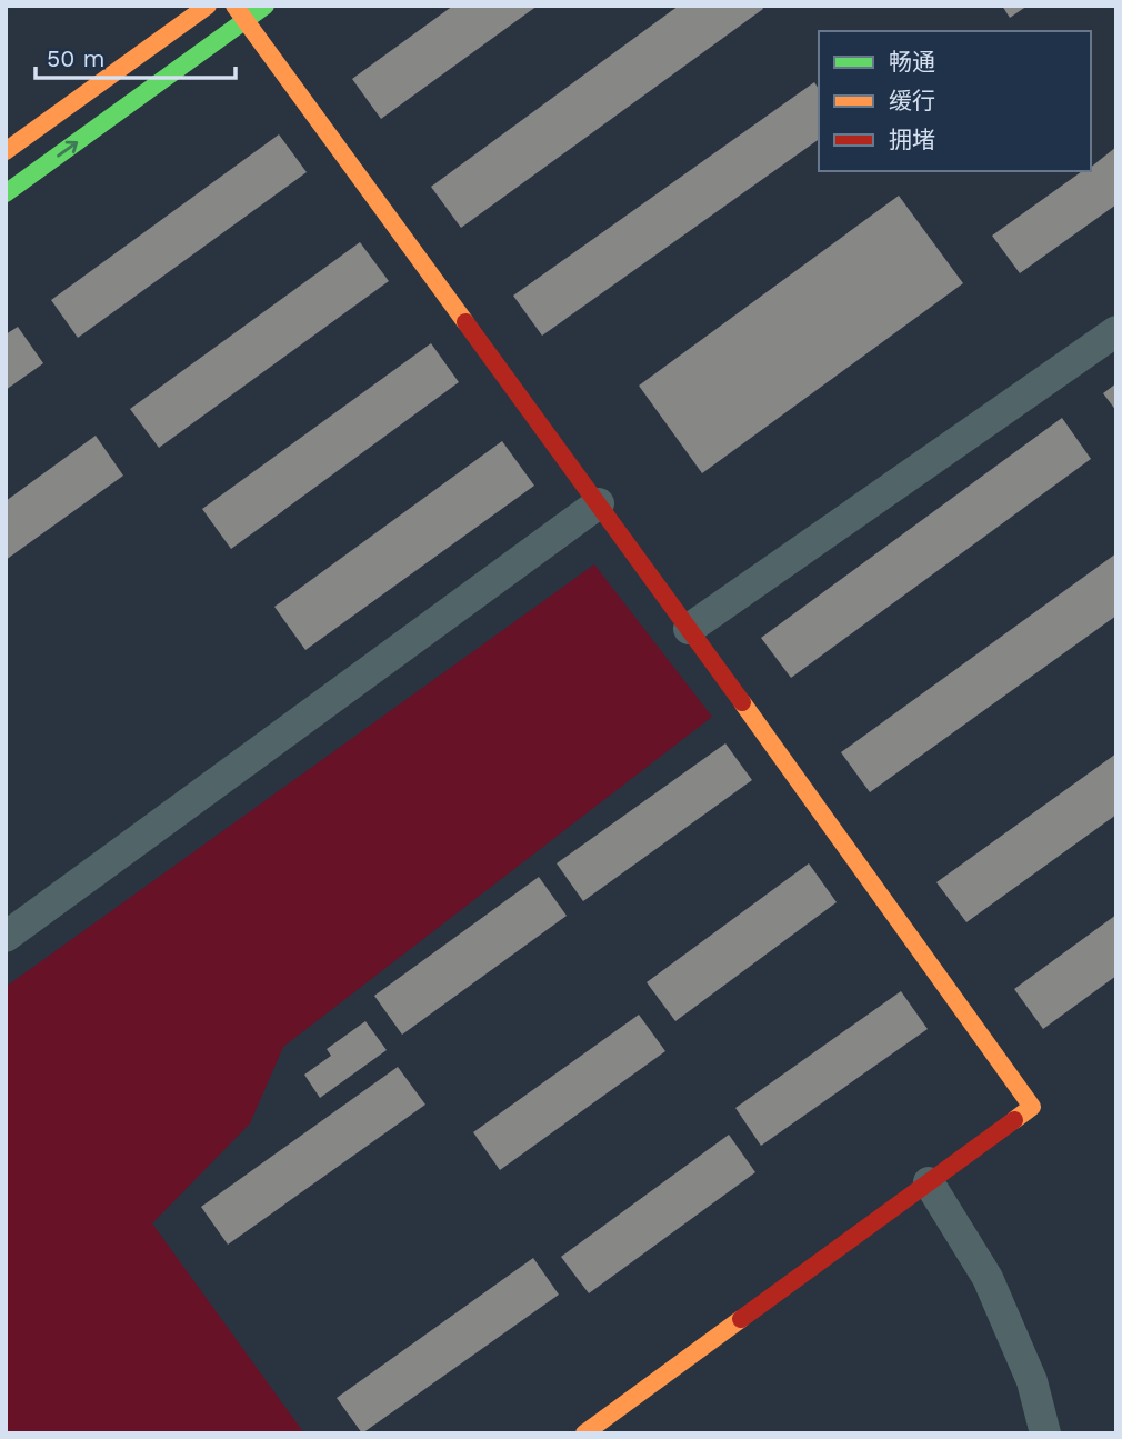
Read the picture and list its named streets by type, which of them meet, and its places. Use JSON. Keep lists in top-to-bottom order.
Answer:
{
  "legend": ["畅通", "缓行", "拥堵"],
  "scale_bar": "50 m"
}
